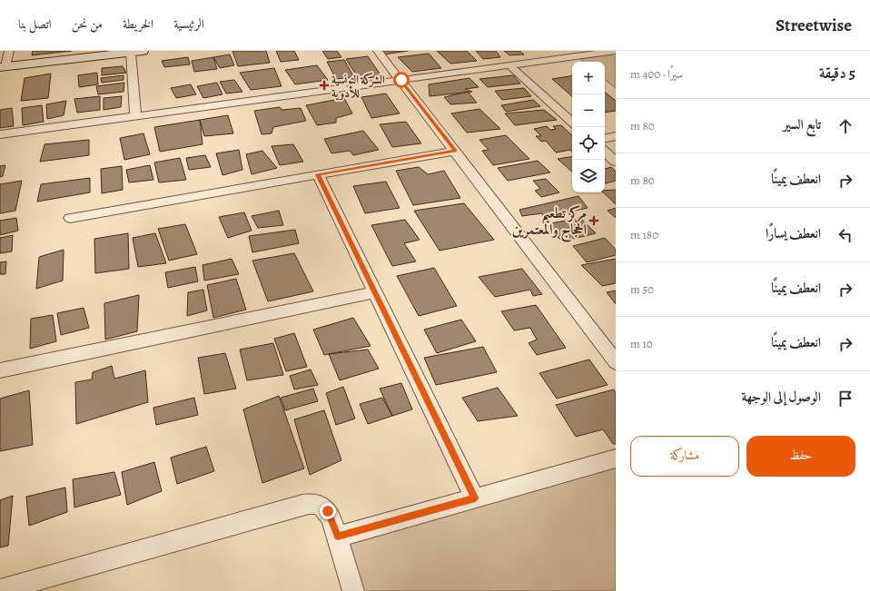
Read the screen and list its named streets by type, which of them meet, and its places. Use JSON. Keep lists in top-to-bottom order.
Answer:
{
  "places": {
    "health": ["الشركة التونسية للأدوية", "مركز تطعيم الحجاج والمعتمرين"]
  },
  "page": {
    "header": "Streetwise",
    "nav": [
      "الرئيسية",
      "الخريطة",
      "من نحن",
      "اتصل بنا"
    ],
    "heading": ["5 دقيقة", "سيرًا · 400 m"],
    "map_buttons": ["+", "−"],
    "list": [
      ["تابع السير", "80 m"],
      ["انعطف يمينًا", "80 m"],
      ["انعطف يسارًا", "180 m"],
      ["انعطف يمينًا", "50 m"],
      ["انعطف يمينًا", "10 m"],
      "الوصول إلى الوجهة"
    ],
    "buttons": ["حفظ", "مشاركة"]
  }
}
